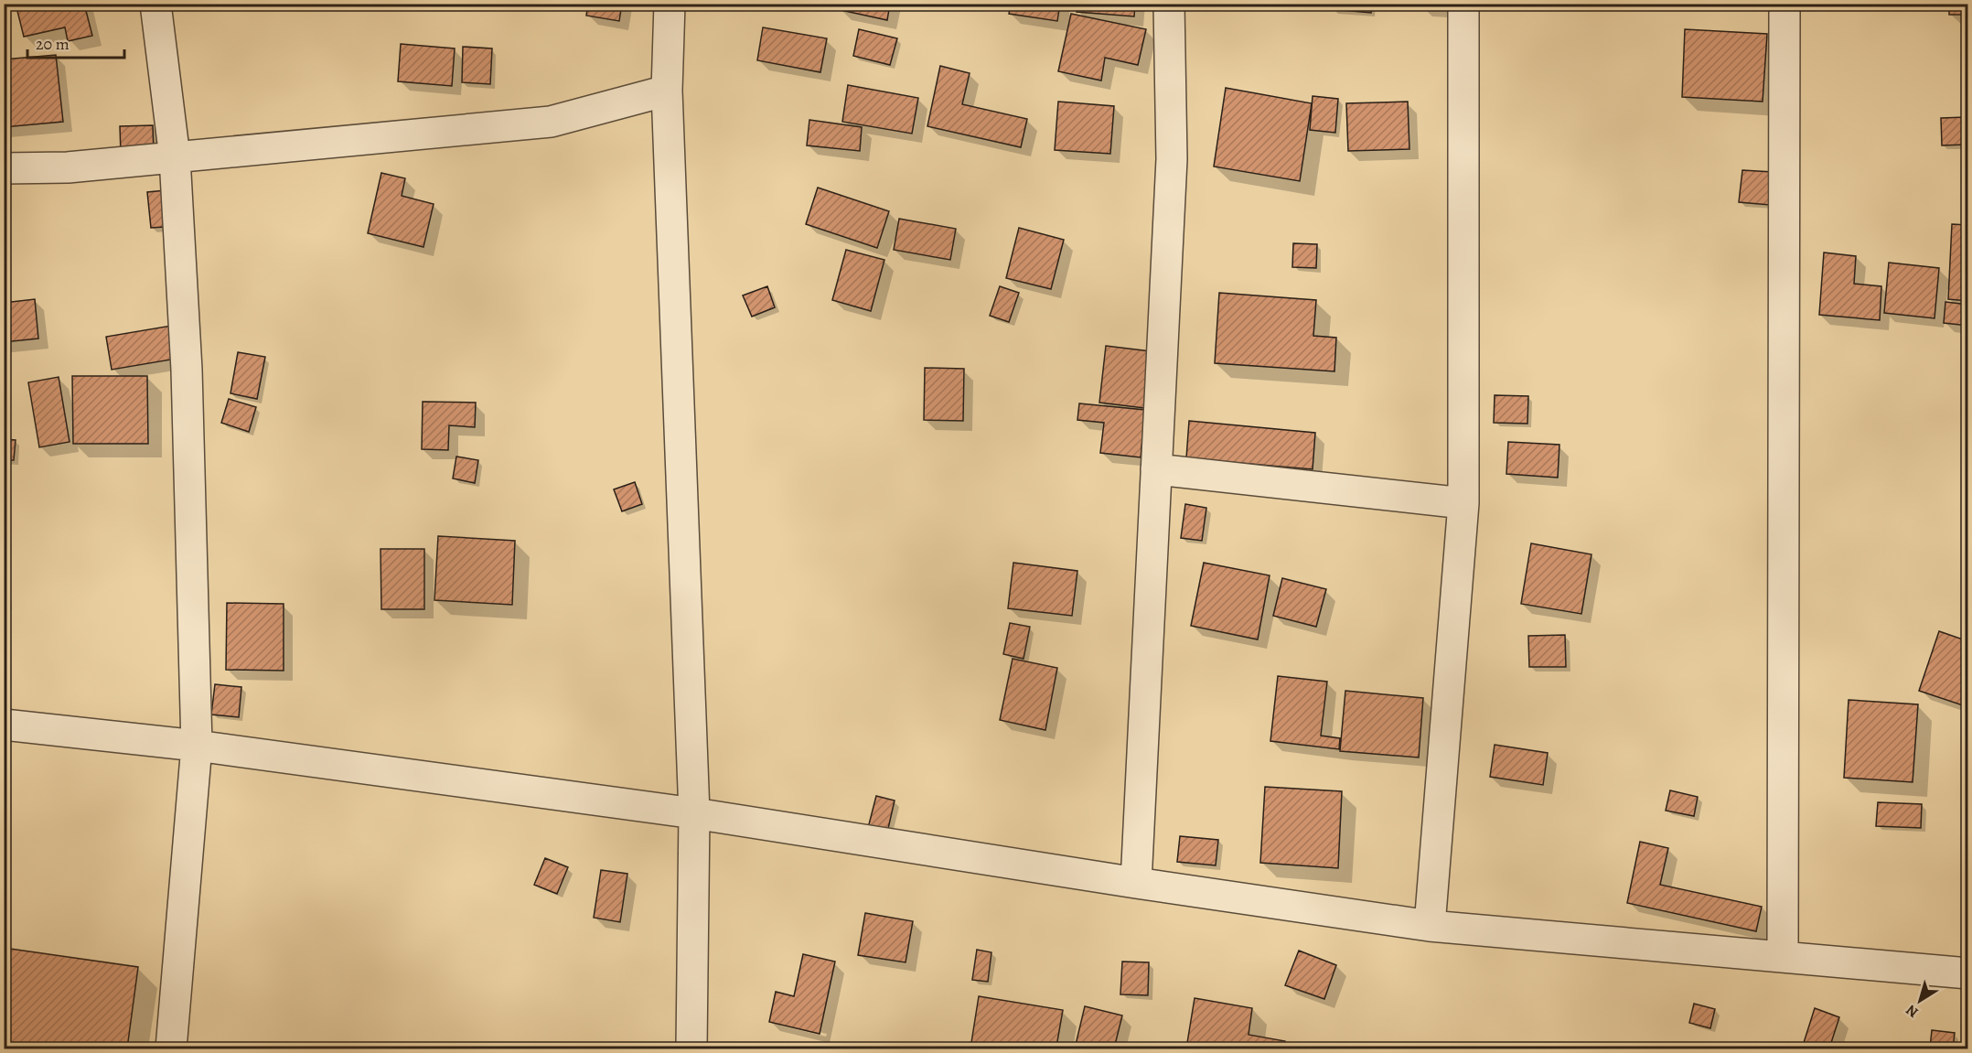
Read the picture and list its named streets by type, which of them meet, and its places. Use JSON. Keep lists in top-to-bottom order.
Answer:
{
  "scale_bar": "20 m",
  "north": "bottom left"
}
